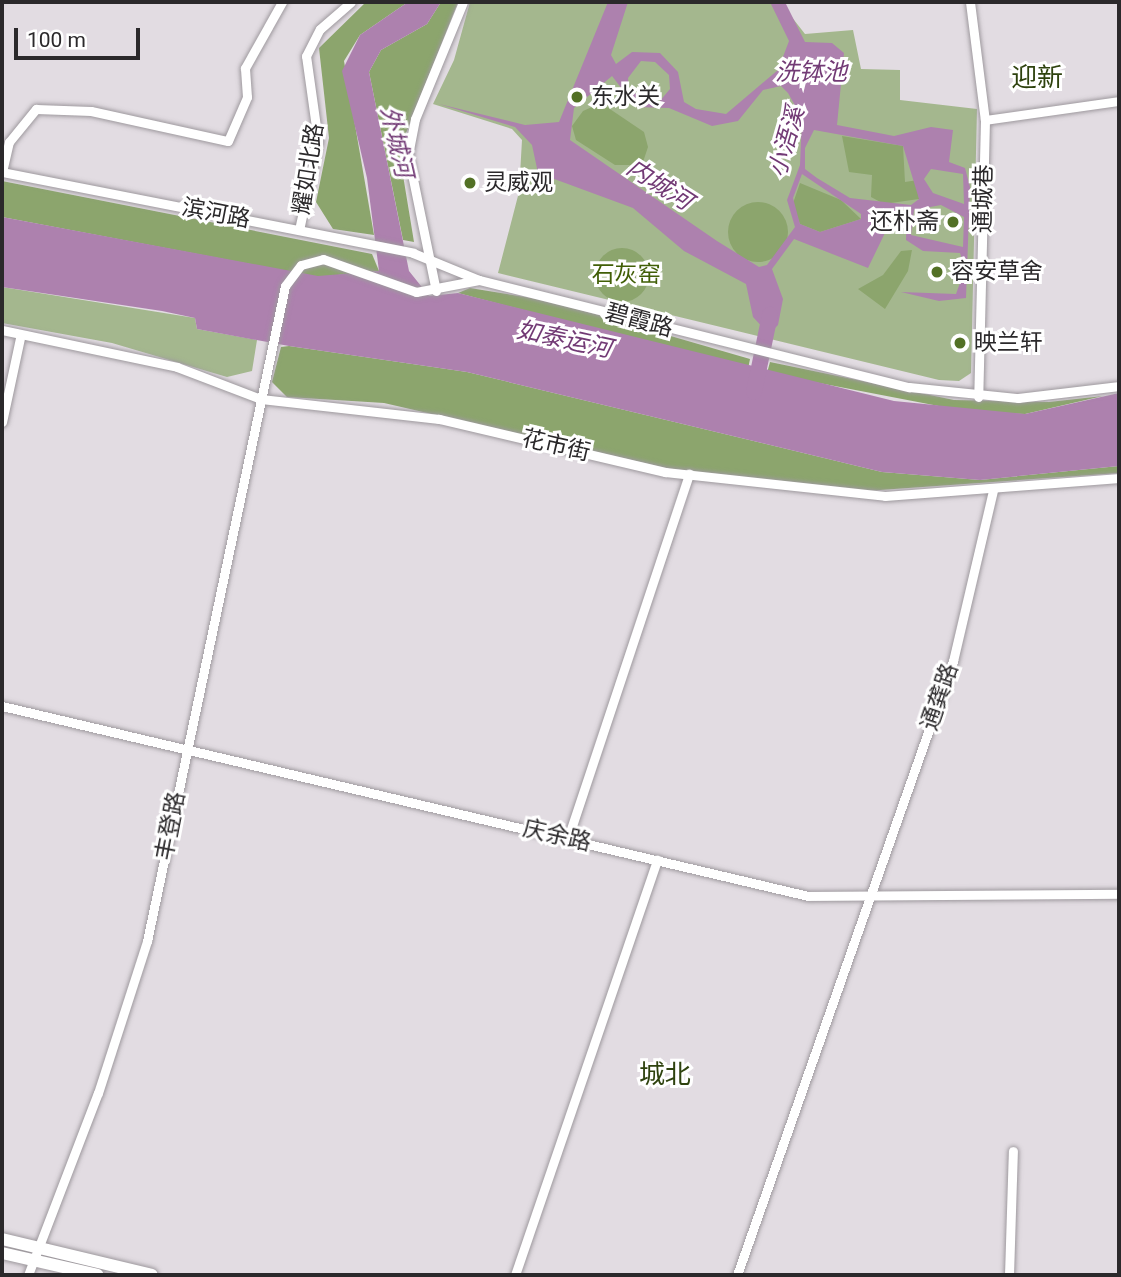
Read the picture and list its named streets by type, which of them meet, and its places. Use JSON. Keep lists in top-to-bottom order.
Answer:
{
  "streets": {
    "street": [
      "耀如北路",
      "通城巷",
      "滨河路",
      "碧霞路",
      "花市街",
      "通龚路",
      "丰登路",
      "庆余路"
    ]
  },
  "crossings": [
    ["耀如北路", "滨河路"],
    ["通城巷", "碧霞路"],
    ["滨河路", "碧霞路"],
    ["花市街", "通龚路"],
    ["花市街", "丰登路"],
    ["通龚路", "庆余路"],
    ["丰登路", "庆余路"]
  ],
  "districts": ["迎新", "城北"],
  "water": [
    "洗钵池",
    "外城河",
    "小浯溪",
    "内城河",
    "如泰运河"
  ],
  "parks": ["石灰窑"],
  "places": [
    "东水关",
    "灵威观",
    "还朴斋",
    "容安草舍",
    "映兰轩"
  ],
  "scale_bar": "100 m"
}
